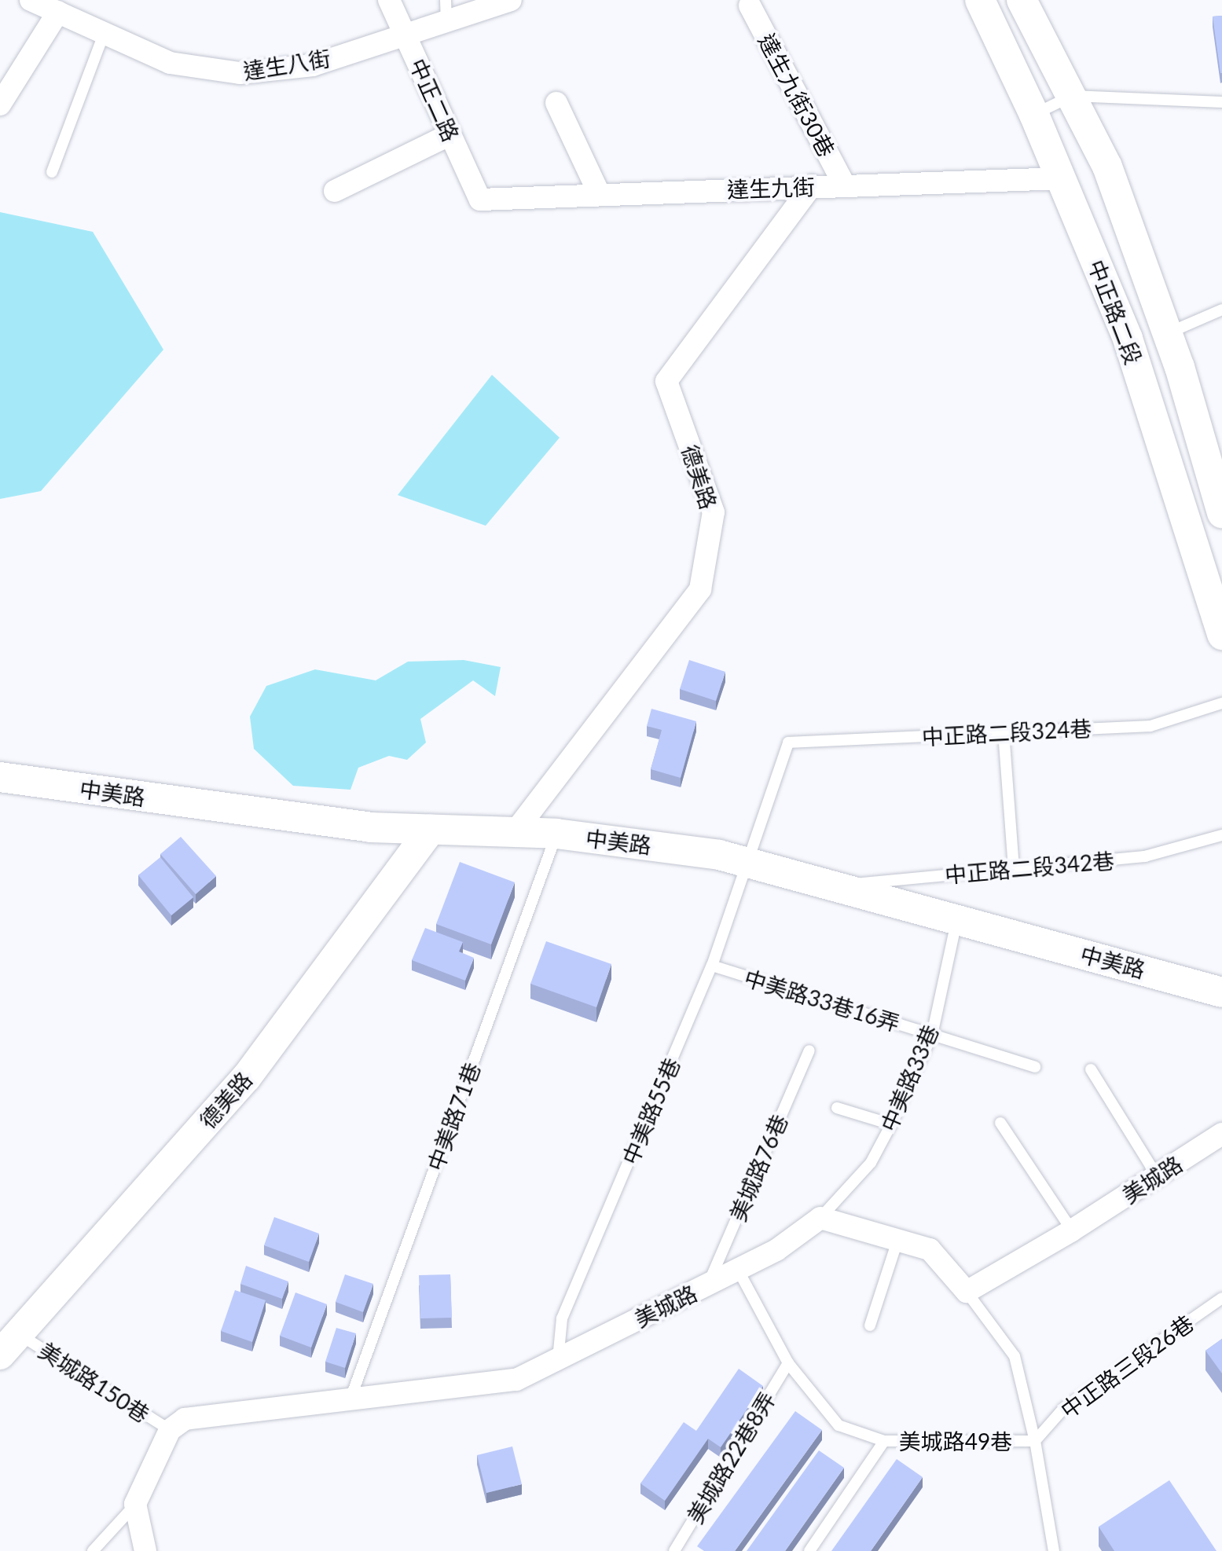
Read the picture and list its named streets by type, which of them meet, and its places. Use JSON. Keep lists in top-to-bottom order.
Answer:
{
  "streets": {
    "street": [
      "達生八街",
      "達生九街30巷",
      "中正二路",
      "達生九街",
      "中正路二段",
      "德美路",
      "中美路",
      "美城路"
    ],
    "lane": [
      "中正路二段324巷",
      "中正路二段342巷",
      "中美路33巷16弄",
      "中美路33巷",
      "中美路55巷",
      "中美路71巷",
      "美城路76巷",
      "中正路三段26巷",
      "美城路150巷",
      "美城路49巷",
      "美城路22巷8弄"
    ]
  },
  "crossings": [
    ["達生八街", "中正二路"],
    ["達生九街30巷", "達生九街"],
    ["中正二路", "達生九街"],
    ["達生九街", "中正路二段"],
    ["達生九街", "德美路"],
    ["德美路", "中美路"],
    ["德美路", "美城路150巷"],
    ["中正路二段324巷", "中美路55巷"],
    ["中美路", "中正路二段342巷"],
    ["中美路", "中美路33巷"],
    ["中美路", "中美路55巷"],
    ["中美路", "中美路71巷"],
    ["中美路33巷16弄", "中美路33巷"],
    ["中美路33巷16弄", "中美路55巷"],
    ["中美路33巷", "美城路"],
    ["中美路55巷", "美城路"],
    ["中美路71巷", "美城路"],
    ["美城路76巷", "美城路"],
    ["美城路", "美城路150巷"],
    ["美城路", "美城路49巷"],
    ["中正路三段26巷", "美城路49巷"],
    ["美城路49巷", "美城路22巷8弄"]
  ]
}
